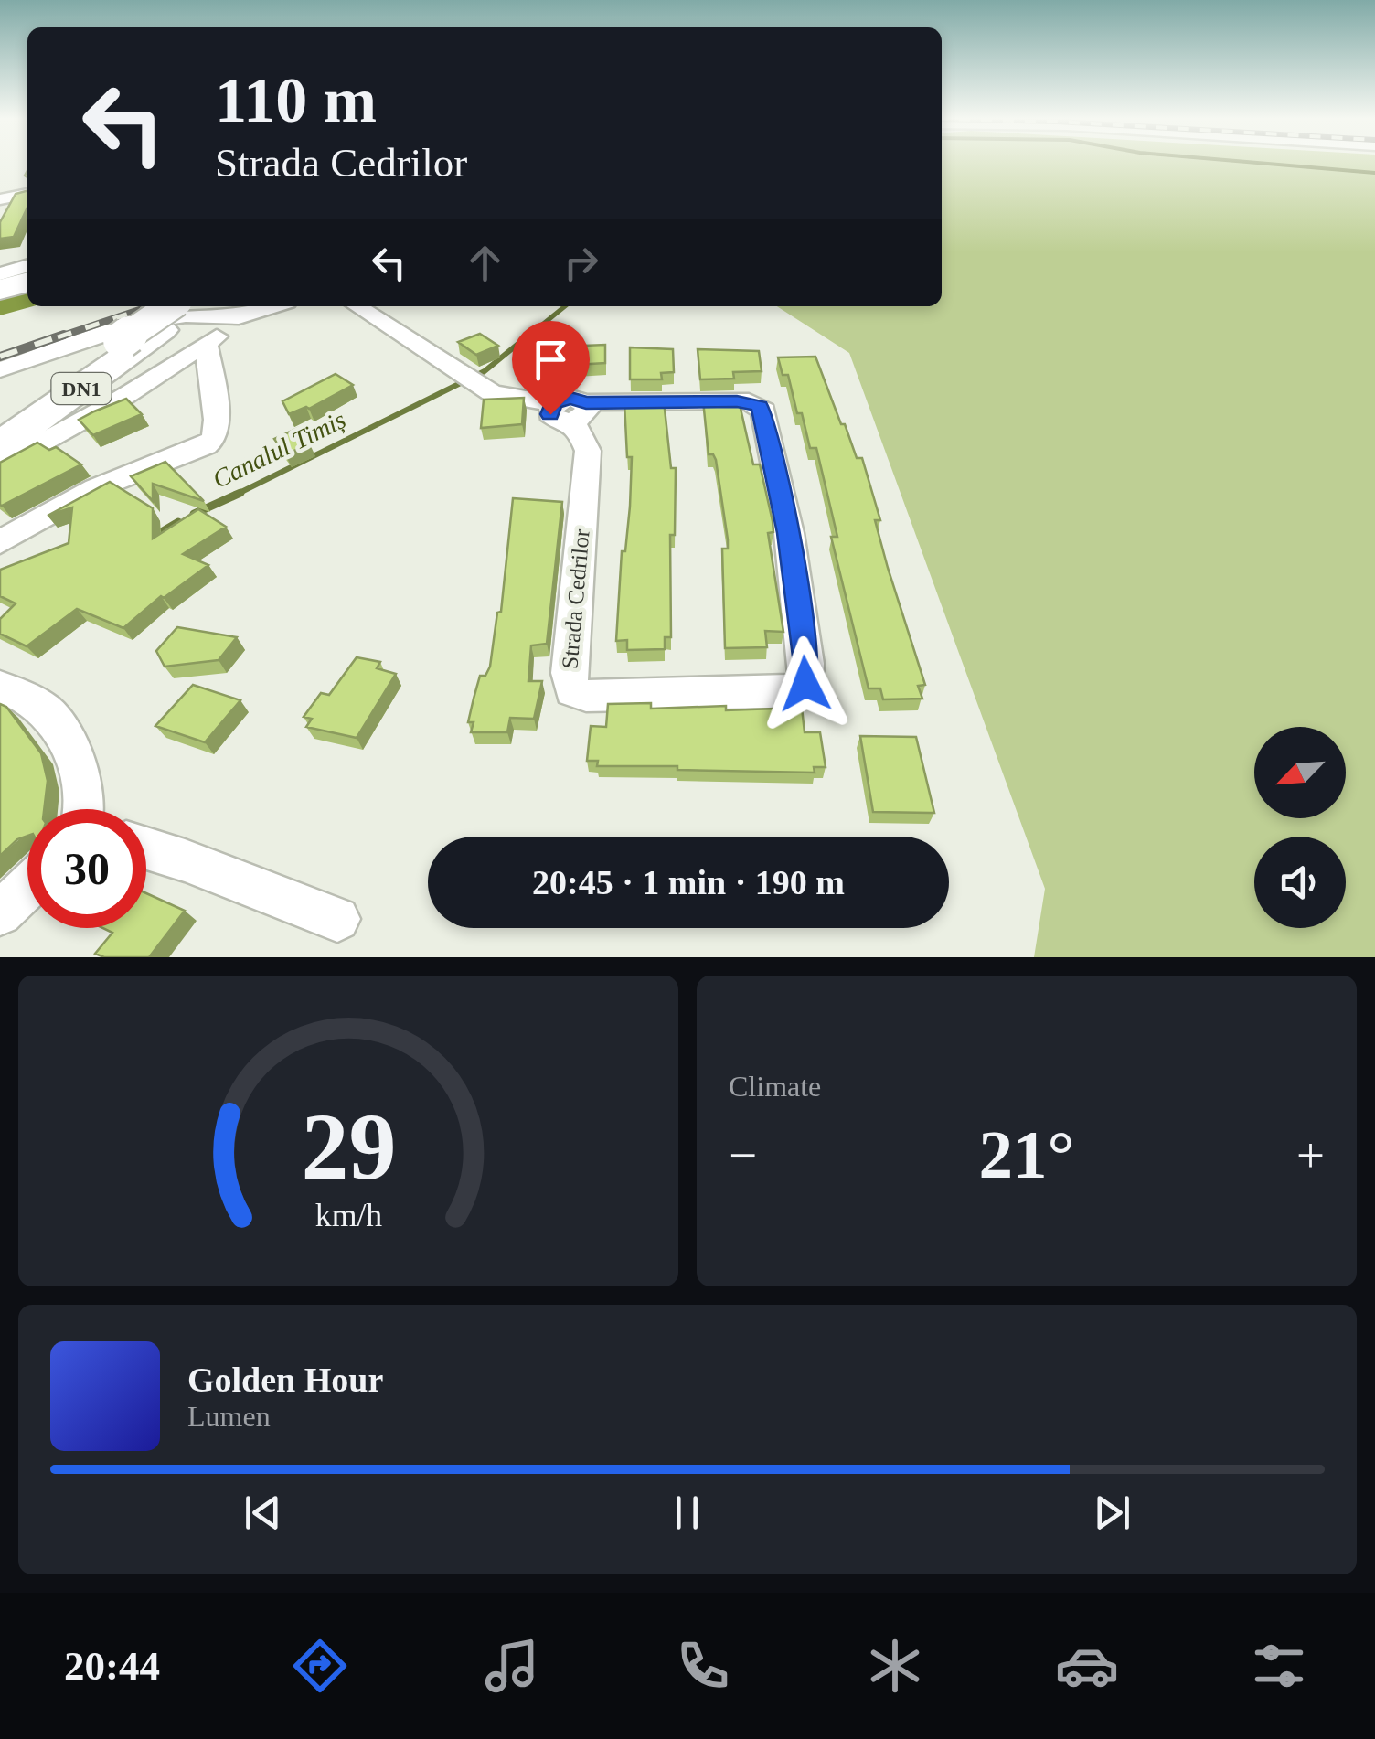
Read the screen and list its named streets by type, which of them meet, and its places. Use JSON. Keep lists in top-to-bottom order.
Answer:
{
  "streets": {
    "main road": ["DN1"],
    "street": ["Strada Cedrilor"]
  },
  "water": ["Canalul Timiș"],
  "north": "bottom left",
  "page": {
    "turn": ["110 m", "Strada Cedrilor"],
    "limit": "30",
    "trip": "20:45 · 1 min · 190 m",
    "tile": "Climate",
    "heat": ["−", "21°", "+"],
    "song": ["Golden Hour", "Lumen"],
    "tabs": "20:44",
    "gauge": ["29", "km/h"]
  }
}
